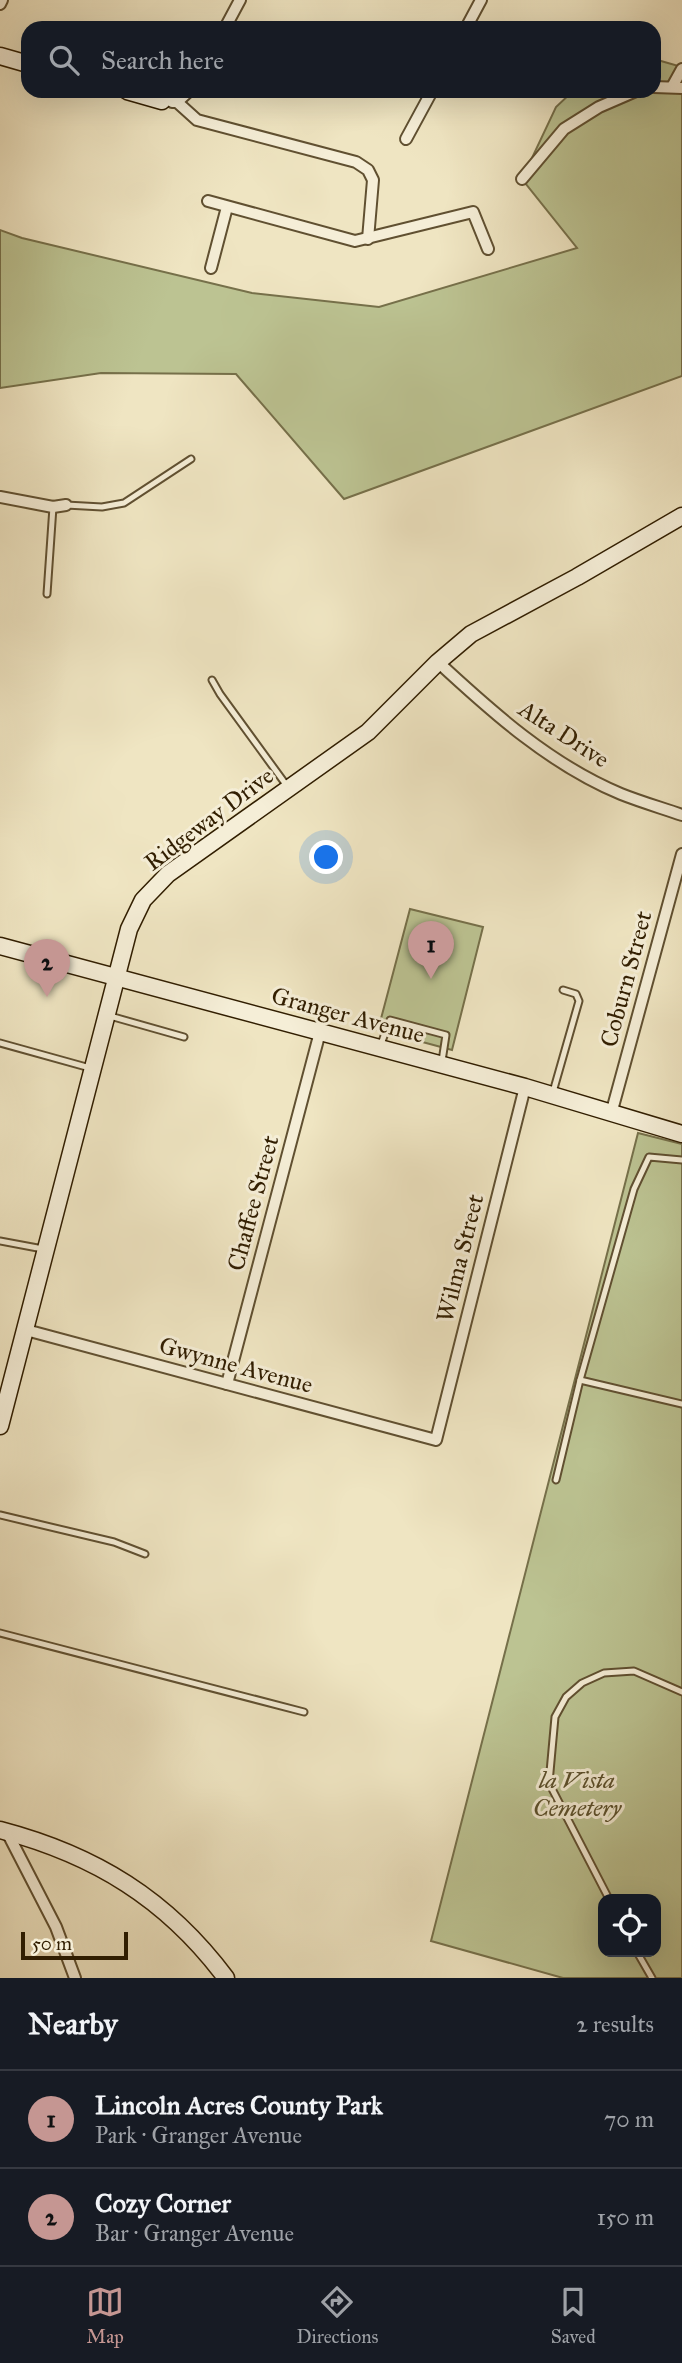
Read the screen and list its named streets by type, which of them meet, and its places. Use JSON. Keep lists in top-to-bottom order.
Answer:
{
  "streets": {
    "street": [
      "Alta Drive",
      "Ridgeway Drive",
      "Coburn Street",
      "Granger Avenue",
      "Chaffee Street",
      "Wilma Street",
      "Gwynne Avenue"
    ]
  },
  "crossings": [
    ["Alta Drive", "Ridgeway Drive"],
    ["Ridgeway Drive", "Granger Avenue"],
    ["Ridgeway Drive", "Gwynne Avenue"],
    ["Coburn Street", "Granger Avenue"],
    ["Granger Avenue", "Chaffee Street"],
    ["Granger Avenue", "Wilma Street"],
    ["Chaffee Street", "Gwynne Avenue"],
    ["Wilma Street", "Gwynne Avenue"]
  ],
  "parks": ["la Vista Cemetery"],
  "scale_bar": "50 m",
  "page": {
    "search": "Search here",
    "pins": ["1", "2"],
    "scale": "50 m",
    "heading": ["Nearby", "2 results"],
    "list": [
      {
        "mark": "1",
        "name": "Lincoln Acres County Park",
        "note": "Park · Granger Avenue",
        "value": "70 m"
      },
      {
        "mark": "2",
        "name": "Cozy Corner",
        "note": "Bar · Granger Avenue",
        "value": "150 m"
      }
    ],
    "nav": ["Map", "Directions", "Saved"]
  }
}
